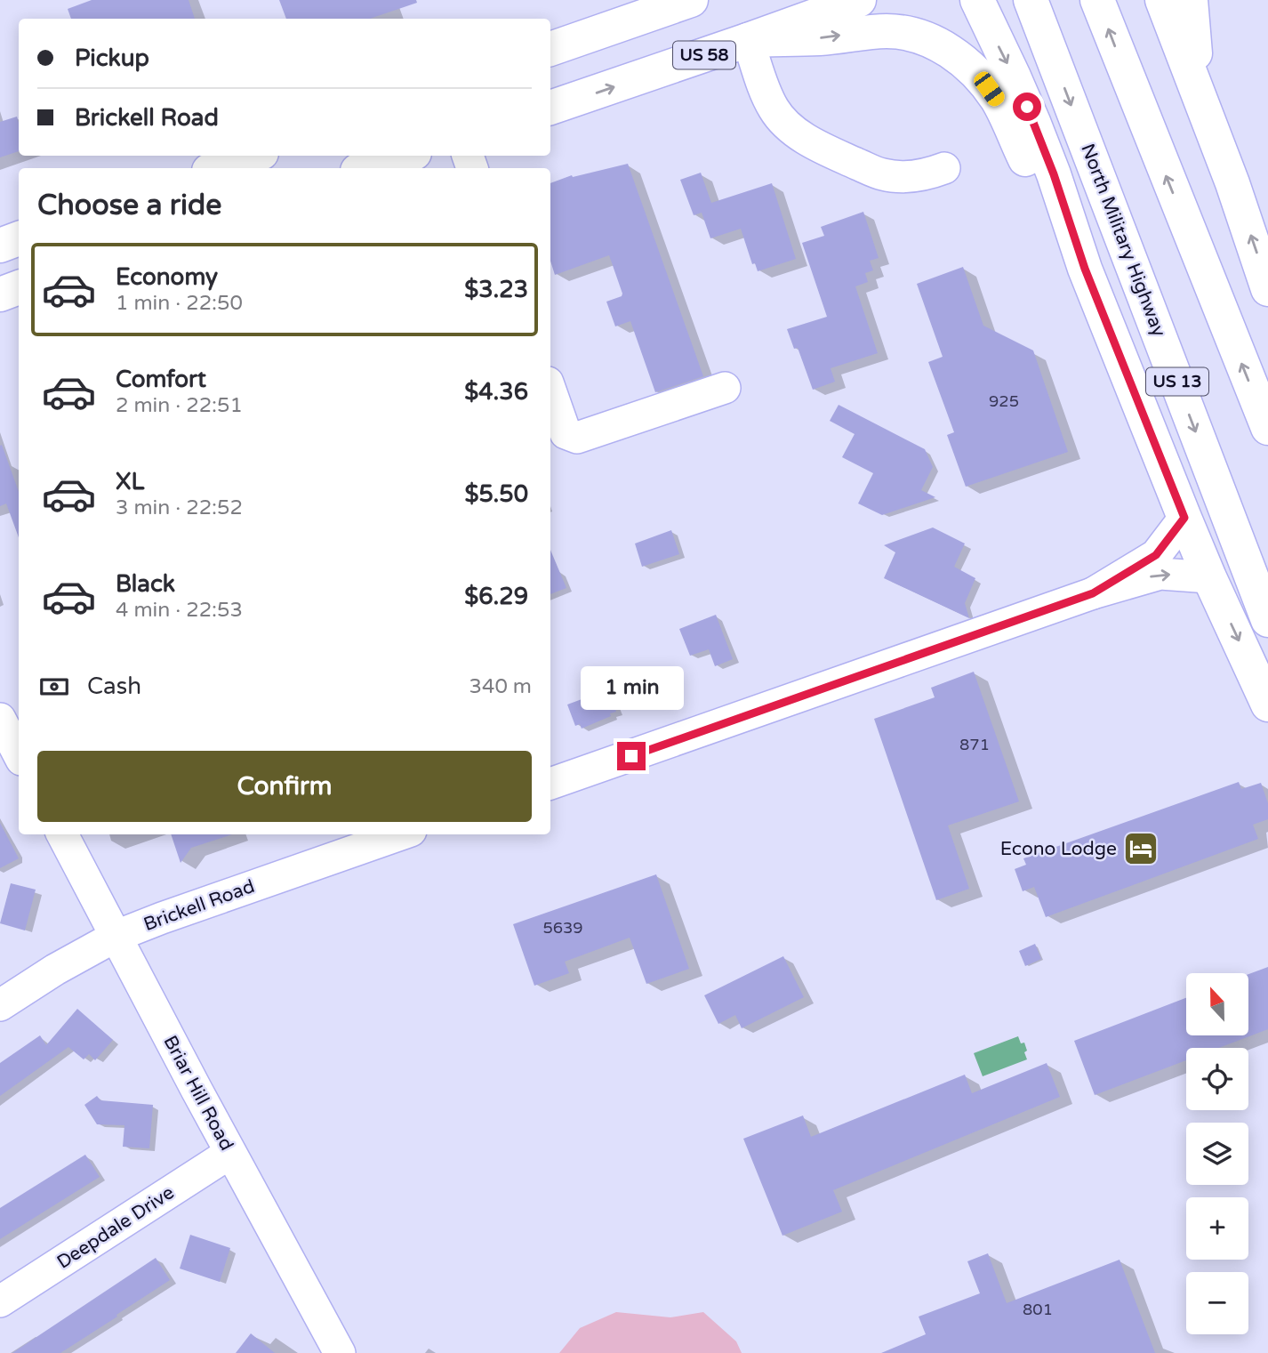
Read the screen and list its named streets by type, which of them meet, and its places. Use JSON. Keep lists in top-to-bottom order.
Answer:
{
  "streets": {
    "main road": ["US 58", "North Military Highway", "US 13"],
    "street": ["Brickell Road", "Briar Hill Road", "Deepdale Drive"]
  },
  "crossings": [
    ["Brickell Road", "Briar Hill Road"],
    ["Briar Hill Road", "Deepdale Drive"]
  ],
  "places": {
    "hotel": ["Econo Lodge"]
  },
  "house_numbers": [
    "925",
    "871",
    "5639",
    "801"
  ],
  "north": "top",
  "page": {
    "banner": ["Pickup", "Brickell Road"],
    "heading": "Choose a ride",
    "list": [
      {
        "name": "Economy",
        "note": "1 min · 22:50",
        "value": "$3.23"
      },
      {
        "name": "Comfort",
        "note": "2 min · 22:51",
        "value": "$4.36"
      },
      {
        "name": "XL",
        "note": "3 min · 22:52",
        "value": "$5.50"
      },
      {
        "name": "Black",
        "note": "4 min · 22:53",
        "value": "$6.29"
      }
    ],
    "pay": ["Cash", "340 m"],
    "bubble": "1 min",
    "buttons": "Confirm",
    "map_buttons": ["+", "−"]
  }
}
